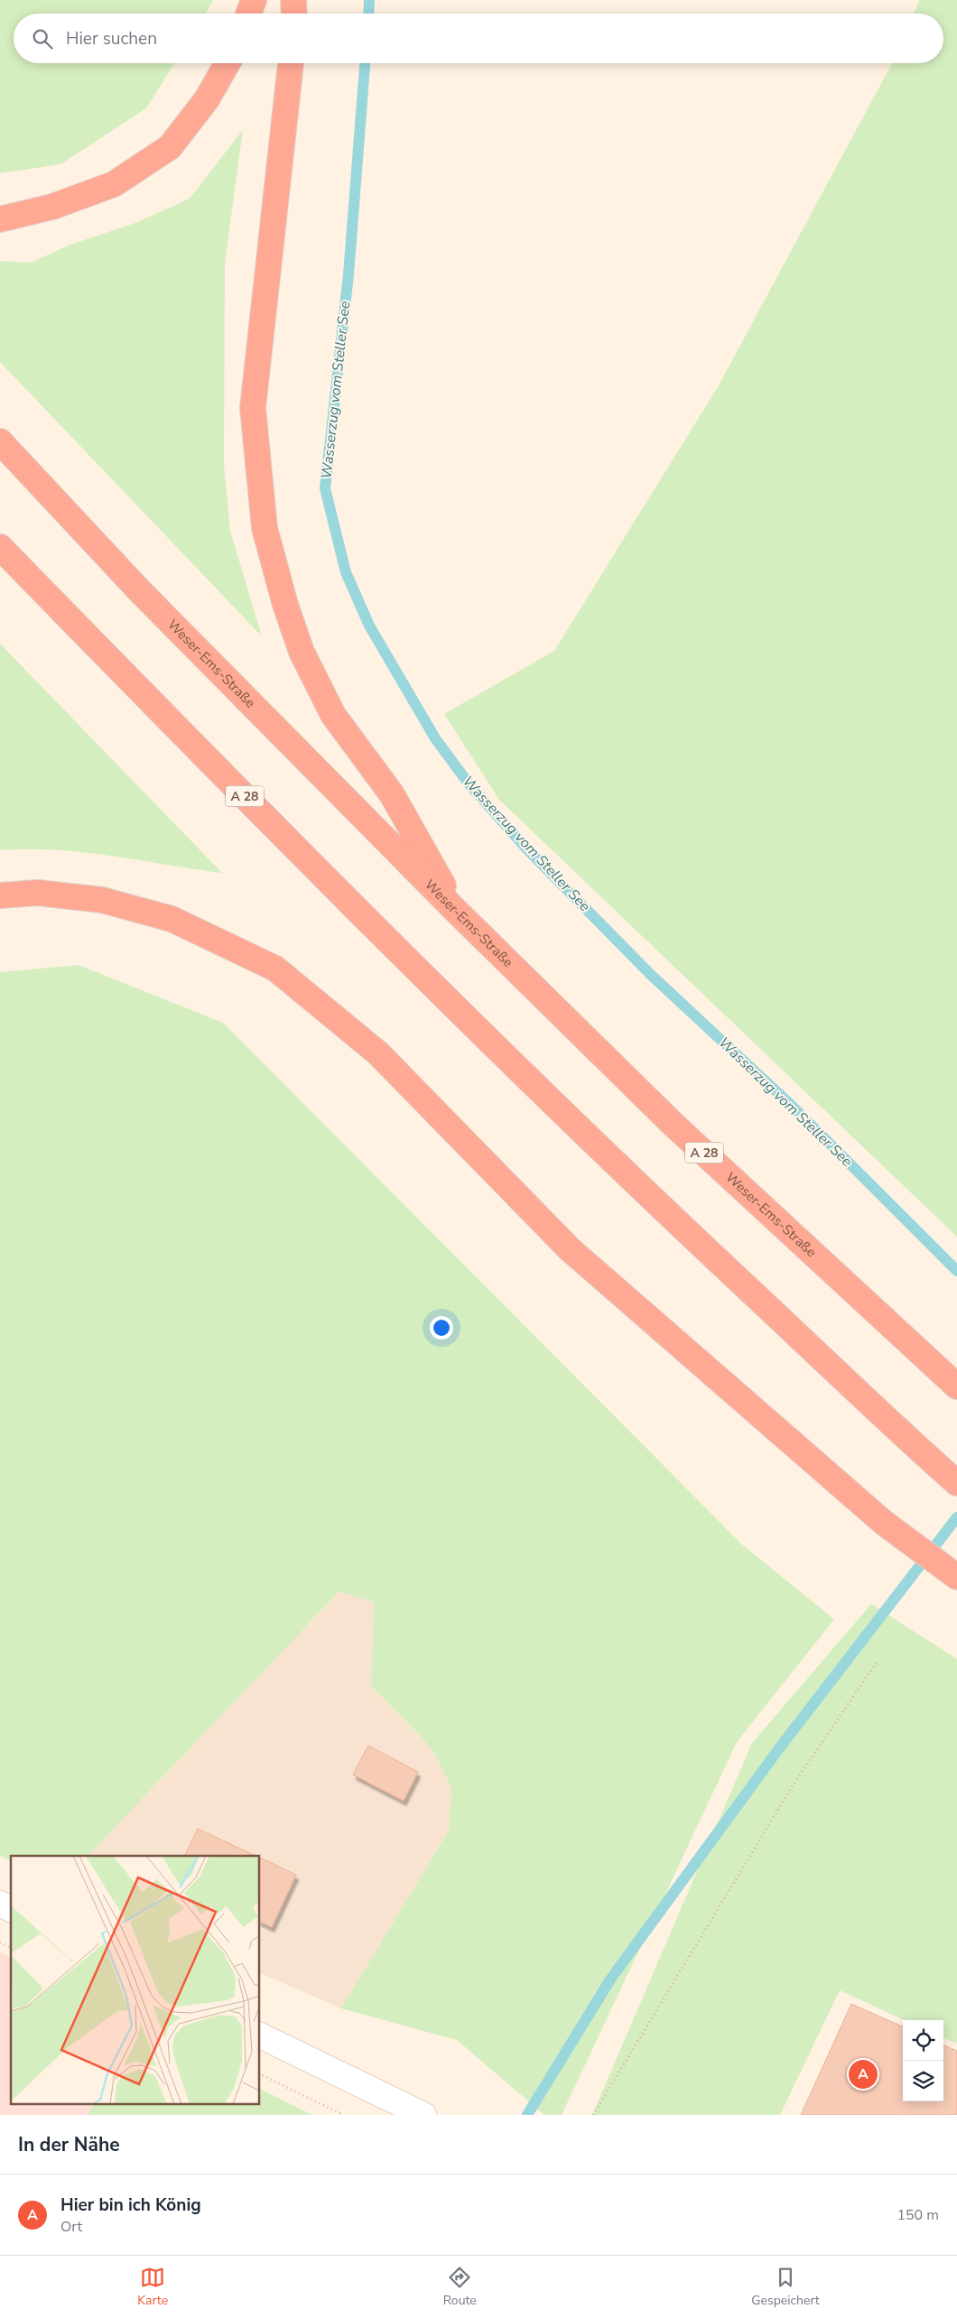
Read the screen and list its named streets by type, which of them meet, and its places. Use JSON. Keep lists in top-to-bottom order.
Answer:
{
  "streets": {
    "highway": ["Weser-Ems-Straße", "A 28"]
  },
  "water": ["Wasserzug vom Steller See"],
  "page": {
    "search": "Hier suchen",
    "pins": "A",
    "heading": "In der Nähe",
    "list": [
      {
        "mark": "A",
        "name": "Hier bin ich König",
        "note": "Ort",
        "value": "150 m"
      }
    ],
    "nav": ["Karte", "Route", "Gespeichert"]
  }
}
